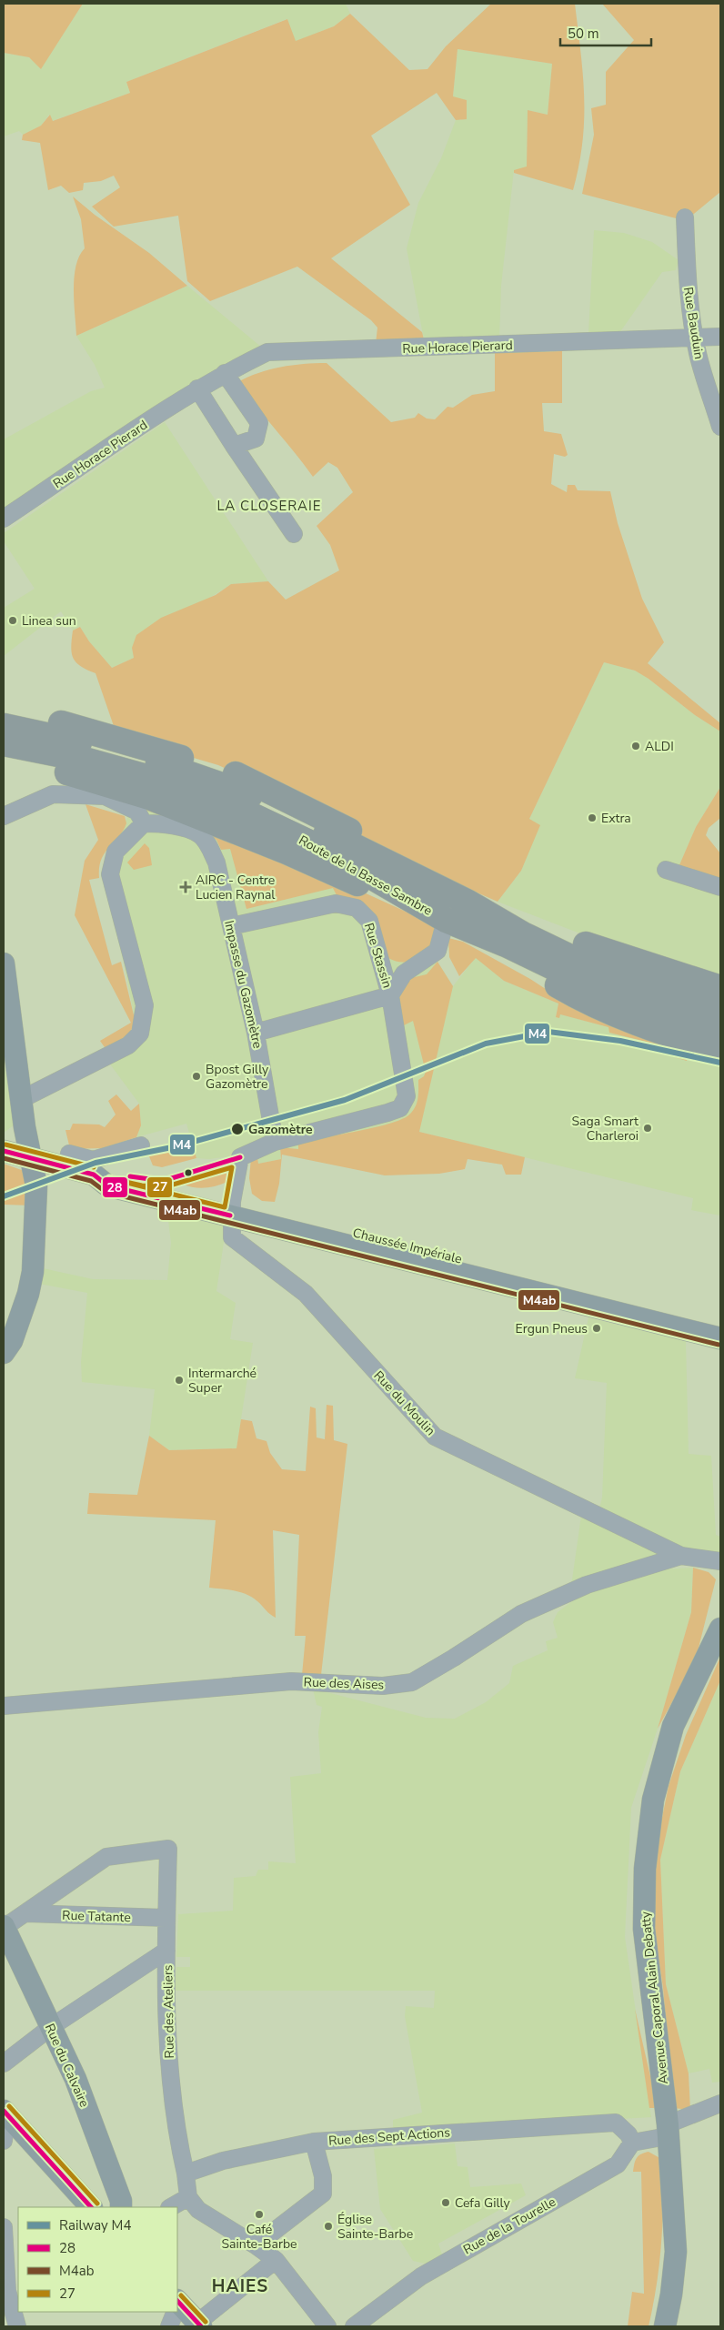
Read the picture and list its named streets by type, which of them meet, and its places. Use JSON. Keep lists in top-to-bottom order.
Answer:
{
  "streets": {
    "highway": ["Route de la Basse Sambre"],
    "main road": ["Chaussée Impériale", "Avenue Caporal Alain Debatty", "Rue du Calvaire"],
    "street": [
      "Rue Bauduin",
      "Rue Horace Pierard",
      "Rue Stassin",
      "Impasse du Gazomètre",
      "Rue du Moulin",
      "Rue des Aises",
      "Rue Tatante",
      "Rue des Ateliers",
      "Rue des Sept Actions",
      "Rue de la Tourelle"
    ]
  },
  "crossings": [
    ["Rue Bauduin", "Rue Horace Pierard"],
    ["Rue Stassin", "Impasse du Gazomètre"],
    ["Impasse du Gazomètre", "Rue du Moulin"],
    ["Chaussée Impériale", "Rue du Moulin"],
    ["Rue du Moulin", "Rue des Aises"],
    ["Rue Tatante", "Rue des Ateliers"],
    ["Rue des Ateliers", "Rue des Sept Actions"],
    ["Rue des Sept Actions", "Rue de la Tourelle"]
  ],
  "districts": ["LA CLOSERAIE", "HAIES"],
  "places": {
    "other": [
      "Linea sun",
      "ALDI",
      "Extra",
      "Bpost Gilly Gazomètre",
      "Saga Smart Charleroi",
      "Gazomètre",
      "Ergun Pneus",
      "Intermarché Super",
      "Cefa Gilly",
      "Café Sainte-Barbe",
      "Église Sainte-Barbe"
    ],
    "health": ["AIRC - Centre Lucien Raynal"]
  },
  "lines": [
    "rail line M4",
    "transit line 27",
    "transit line 28",
    "transit line M4ab"
  ],
  "legend": [
    "Railway M4",
    "28",
    "M4ab",
    "27"
  ],
  "scale_bar": "50 m"
}
